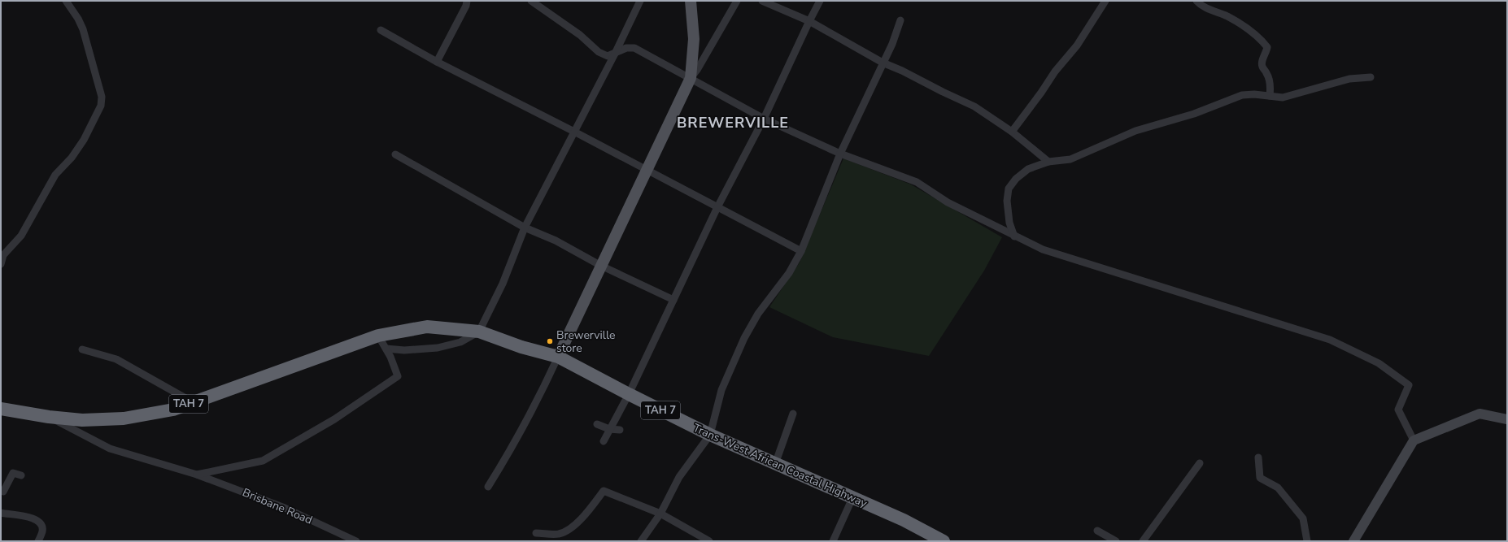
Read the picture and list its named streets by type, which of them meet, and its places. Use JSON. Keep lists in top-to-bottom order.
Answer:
{
  "streets": {
    "highway": ["TAH 7", "Trans-West African Coastal Highway"],
    "street": ["Brisbane Road"]
  },
  "crossings": [
    ["Trans-West African Coastal Highway", "Brisbane Road"]
  ],
  "districts": ["BREWERVILLE"],
  "places": ["Brewerville store"]
}
